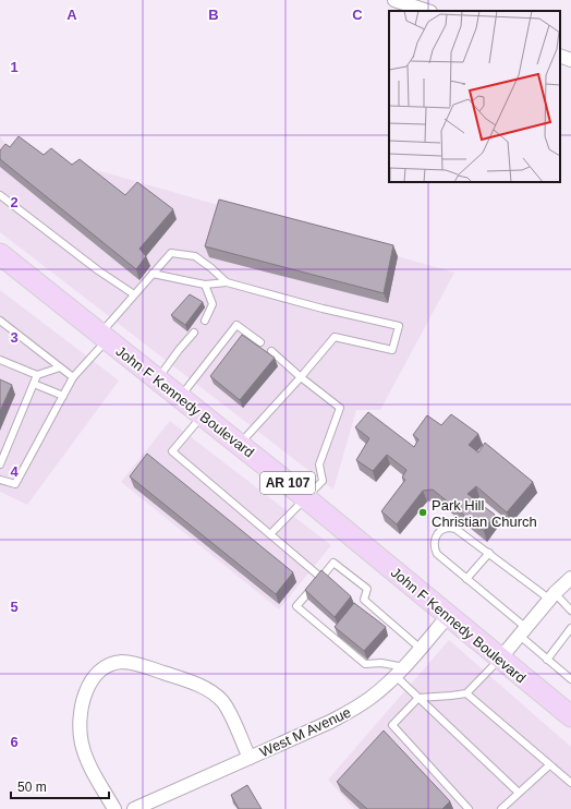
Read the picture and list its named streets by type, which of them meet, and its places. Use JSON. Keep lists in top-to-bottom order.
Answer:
{
  "streets": {
    "main road": ["John F Kennedy Boulevard", "AR 107"],
    "street": ["West M Avenue"]
  },
  "crossings": [
    ["John F Kennedy Boulevard", "West M Avenue"]
  ],
  "places": ["Park Hill Christian Church"],
  "scale_bar": "50 m",
  "grid": {
    "columns": ["A", "B", "C"],
    "rows": [
      "1",
      "2",
      "3",
      "4",
      "5",
      "6"
    ]
  }
}
